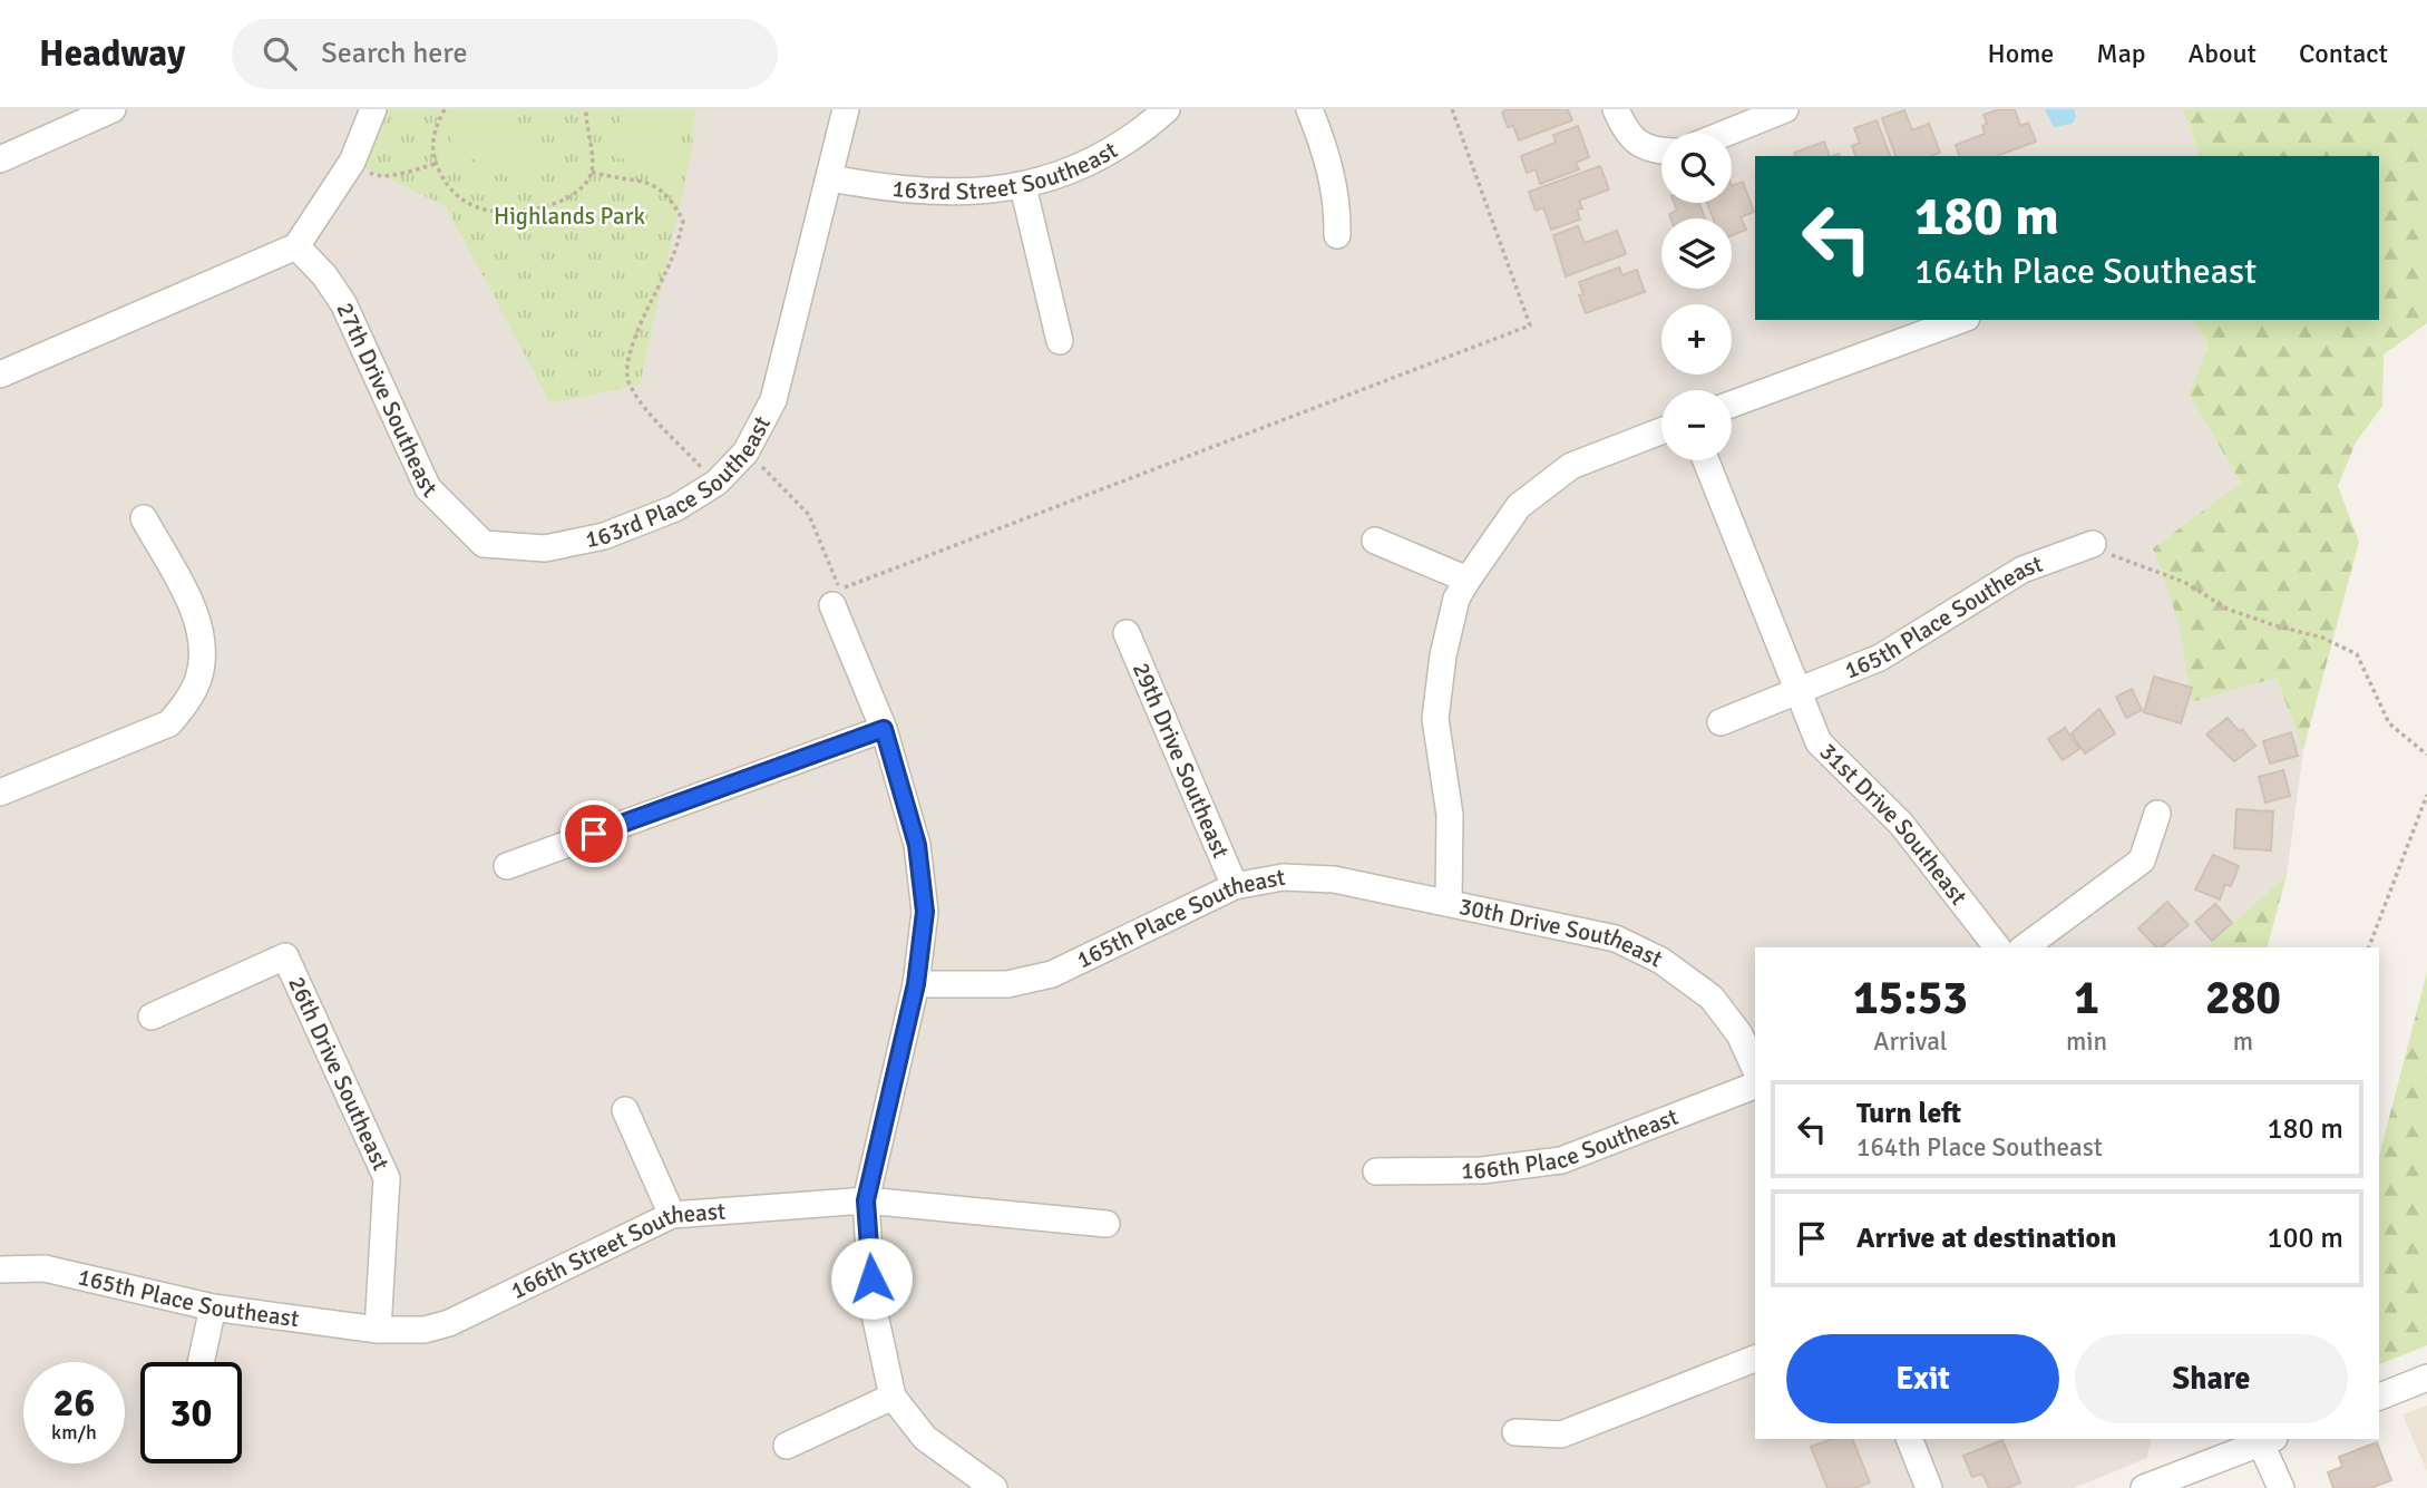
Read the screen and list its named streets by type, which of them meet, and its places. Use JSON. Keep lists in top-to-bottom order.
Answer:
{
  "streets": {
    "street": [
      "163rd Street Southeast",
      "27th Drive Southeast",
      "163rd Place Southeast",
      "165th Place Southeast",
      "29th Drive Southeast",
      "31st Drive Southeast",
      "30th Drive Southeast",
      "26th Drive Southeast",
      "166th Place Southeast",
      "166th Street Southeast"
    ]
  },
  "crossings": [
    ["163rd Street Southeast", "163rd Place Southeast"],
    ["27th Drive Southeast", "163rd Place Southeast"],
    ["165th Place Southeast", "29th Drive Southeast"],
    ["165th Place Southeast", "31st Drive Southeast"],
    ["165th Place Southeast", "30th Drive Southeast"],
    ["165th Place Southeast", "26th Drive Southeast"],
    ["165th Place Southeast", "166th Street Southeast"],
    ["26th Drive Southeast", "166th Street Southeast"]
  ],
  "parks": ["Highlands Park"],
  "page": {
    "header": "Headway",
    "search": "Search here",
    "nav": [
      "Home",
      "Map",
      "About",
      "Contact"
    ],
    "map_buttons": ["+", "−"],
    "turn": ["180 m", "164th Place Southeast"],
    "eta": [
      "15:53",
      "Arrival",
      "1",
      "min",
      "280",
      "m"
    ],
    "list": [
      {
        "name": "Turn left",
        "note": "164th Place Southeast",
        "value": "180 m"
      },
      {
        "name": "Arrive at destination",
        "value": "100 m"
      }
    ],
    "buttons": ["Exit", "Share"],
    "speed": "26 km/h",
    "limit": "30"
  }
}
